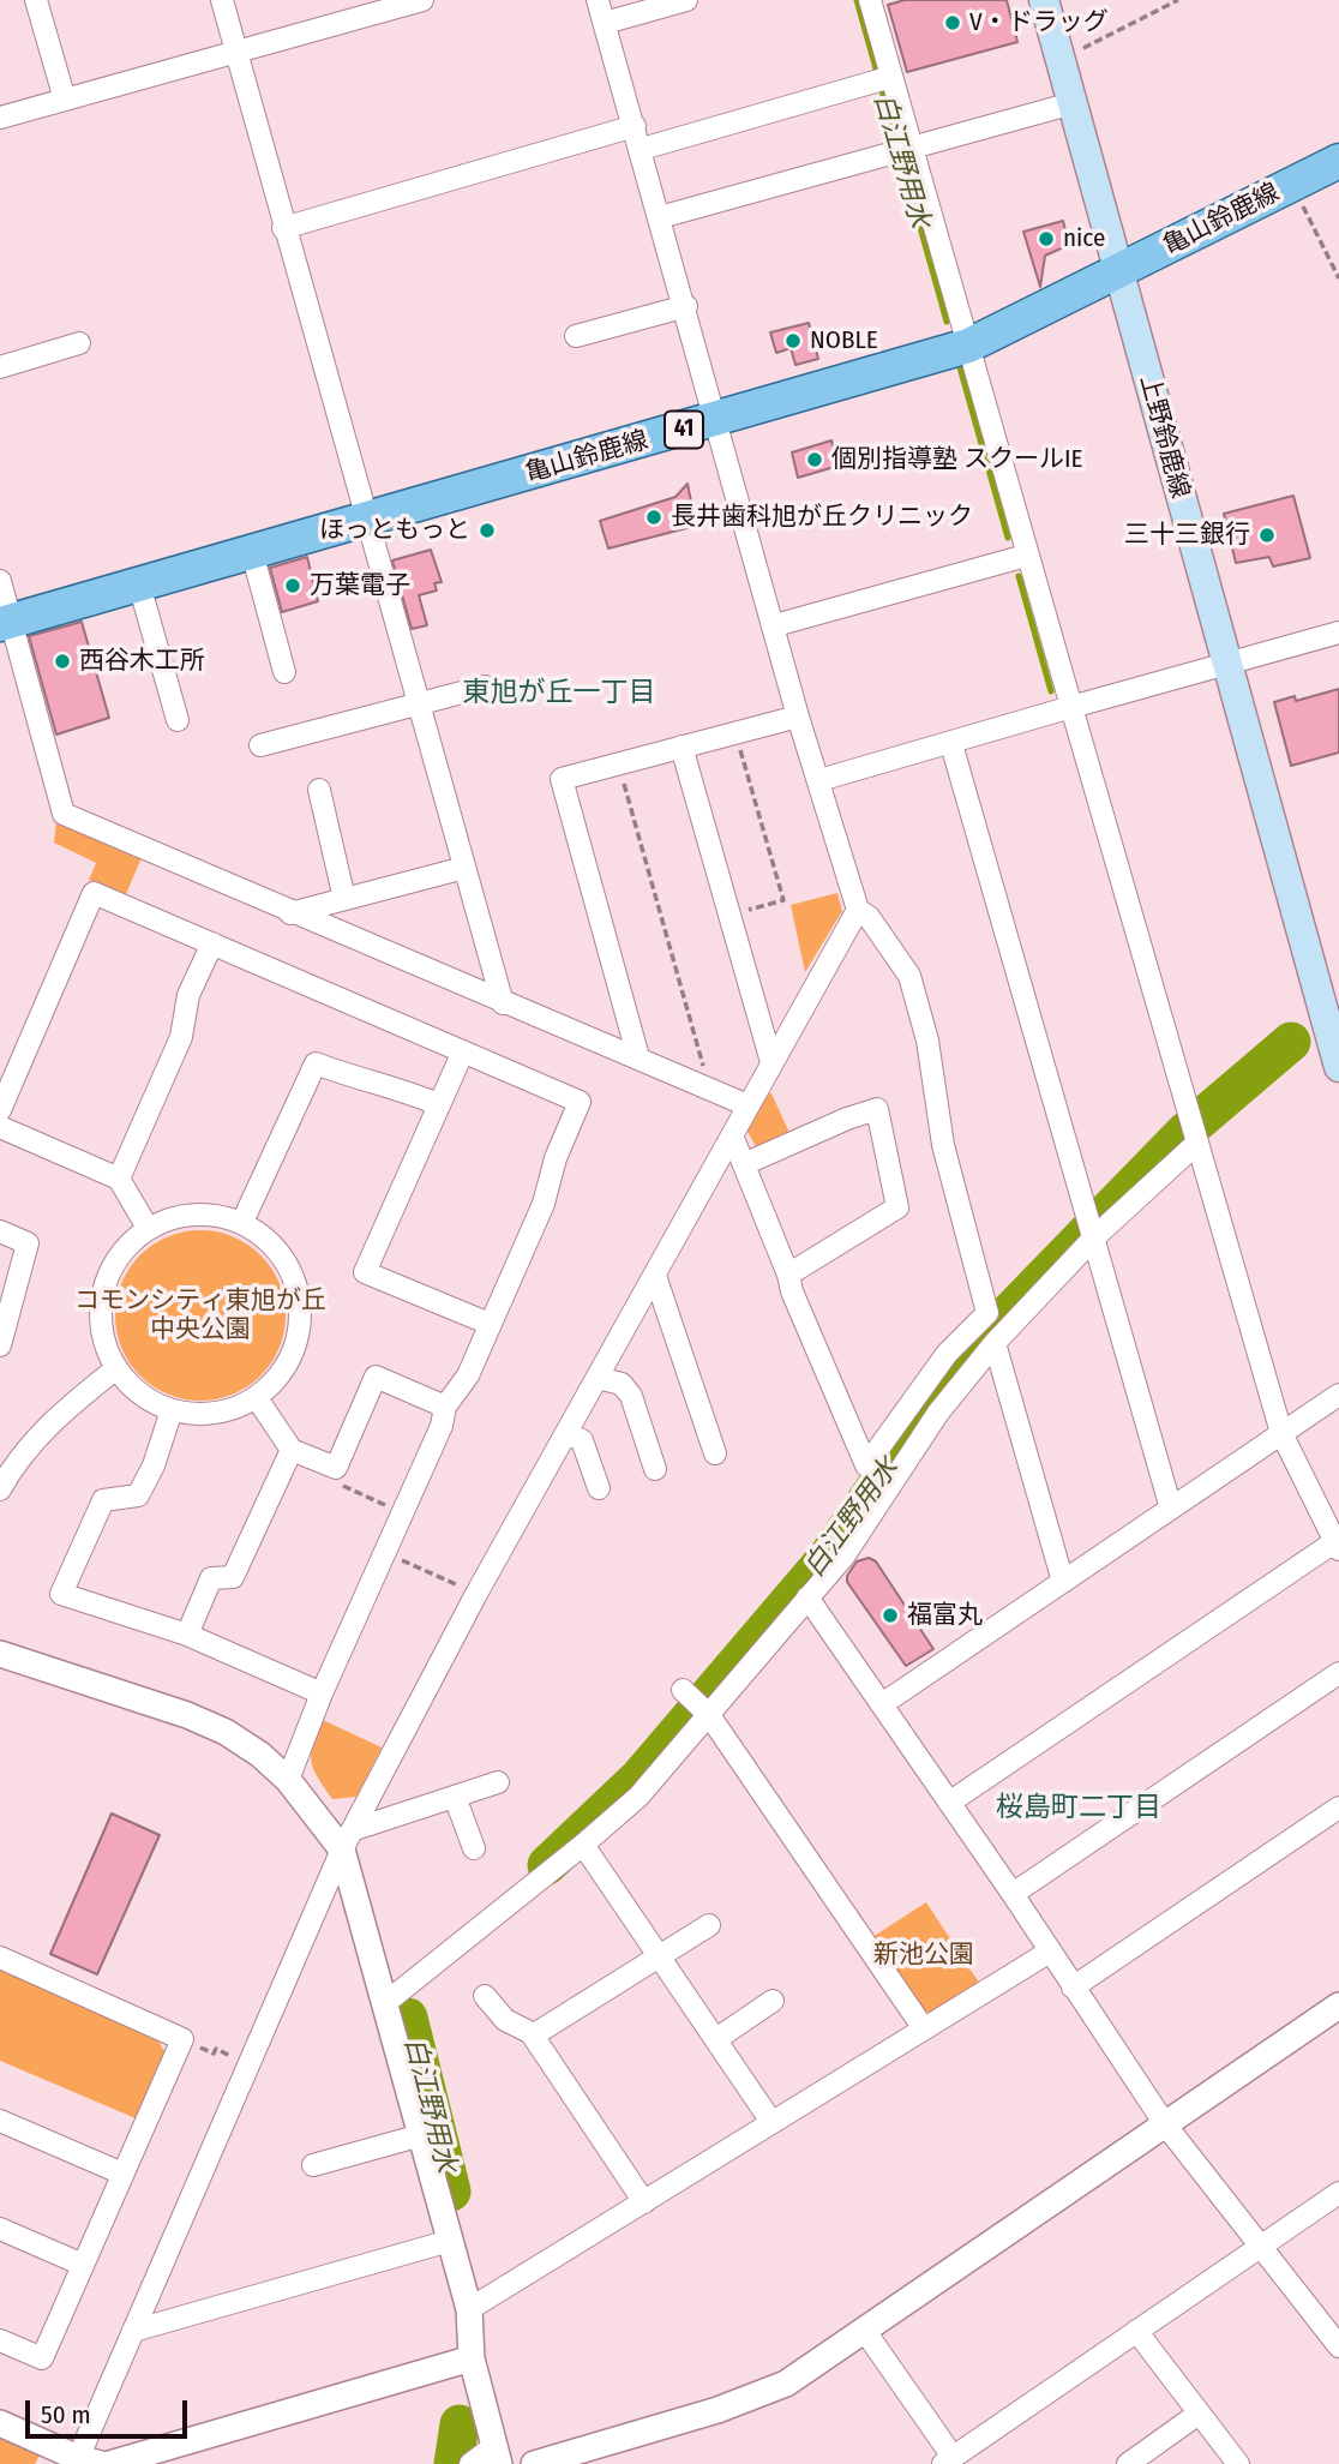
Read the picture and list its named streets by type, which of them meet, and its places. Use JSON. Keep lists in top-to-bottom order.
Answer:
{
  "streets": {
    "main road": ["亀山鈴鹿線", "41", "上野鈴鹿線"]
  },
  "crossings": [
    ["亀山鈴鹿線", "上野鈴鹿線"]
  ],
  "districts": ["東旭が丘一丁目", "桜島町二丁目"],
  "water": ["白江野用水"],
  "parks": ["コモンシティ東旭が丘 中央公園", "新池公園"],
  "places": [
    "V・ドラッグ",
    "nice",
    "NOBLE",
    "個別指導塾 スクールIE",
    "長井歯科旭が丘クリニック",
    "ほっともっと",
    "三十三銀行",
    "万葉電子",
    "西谷木工所",
    "福富丸"
  ],
  "scale_bar": "50 m"
}
